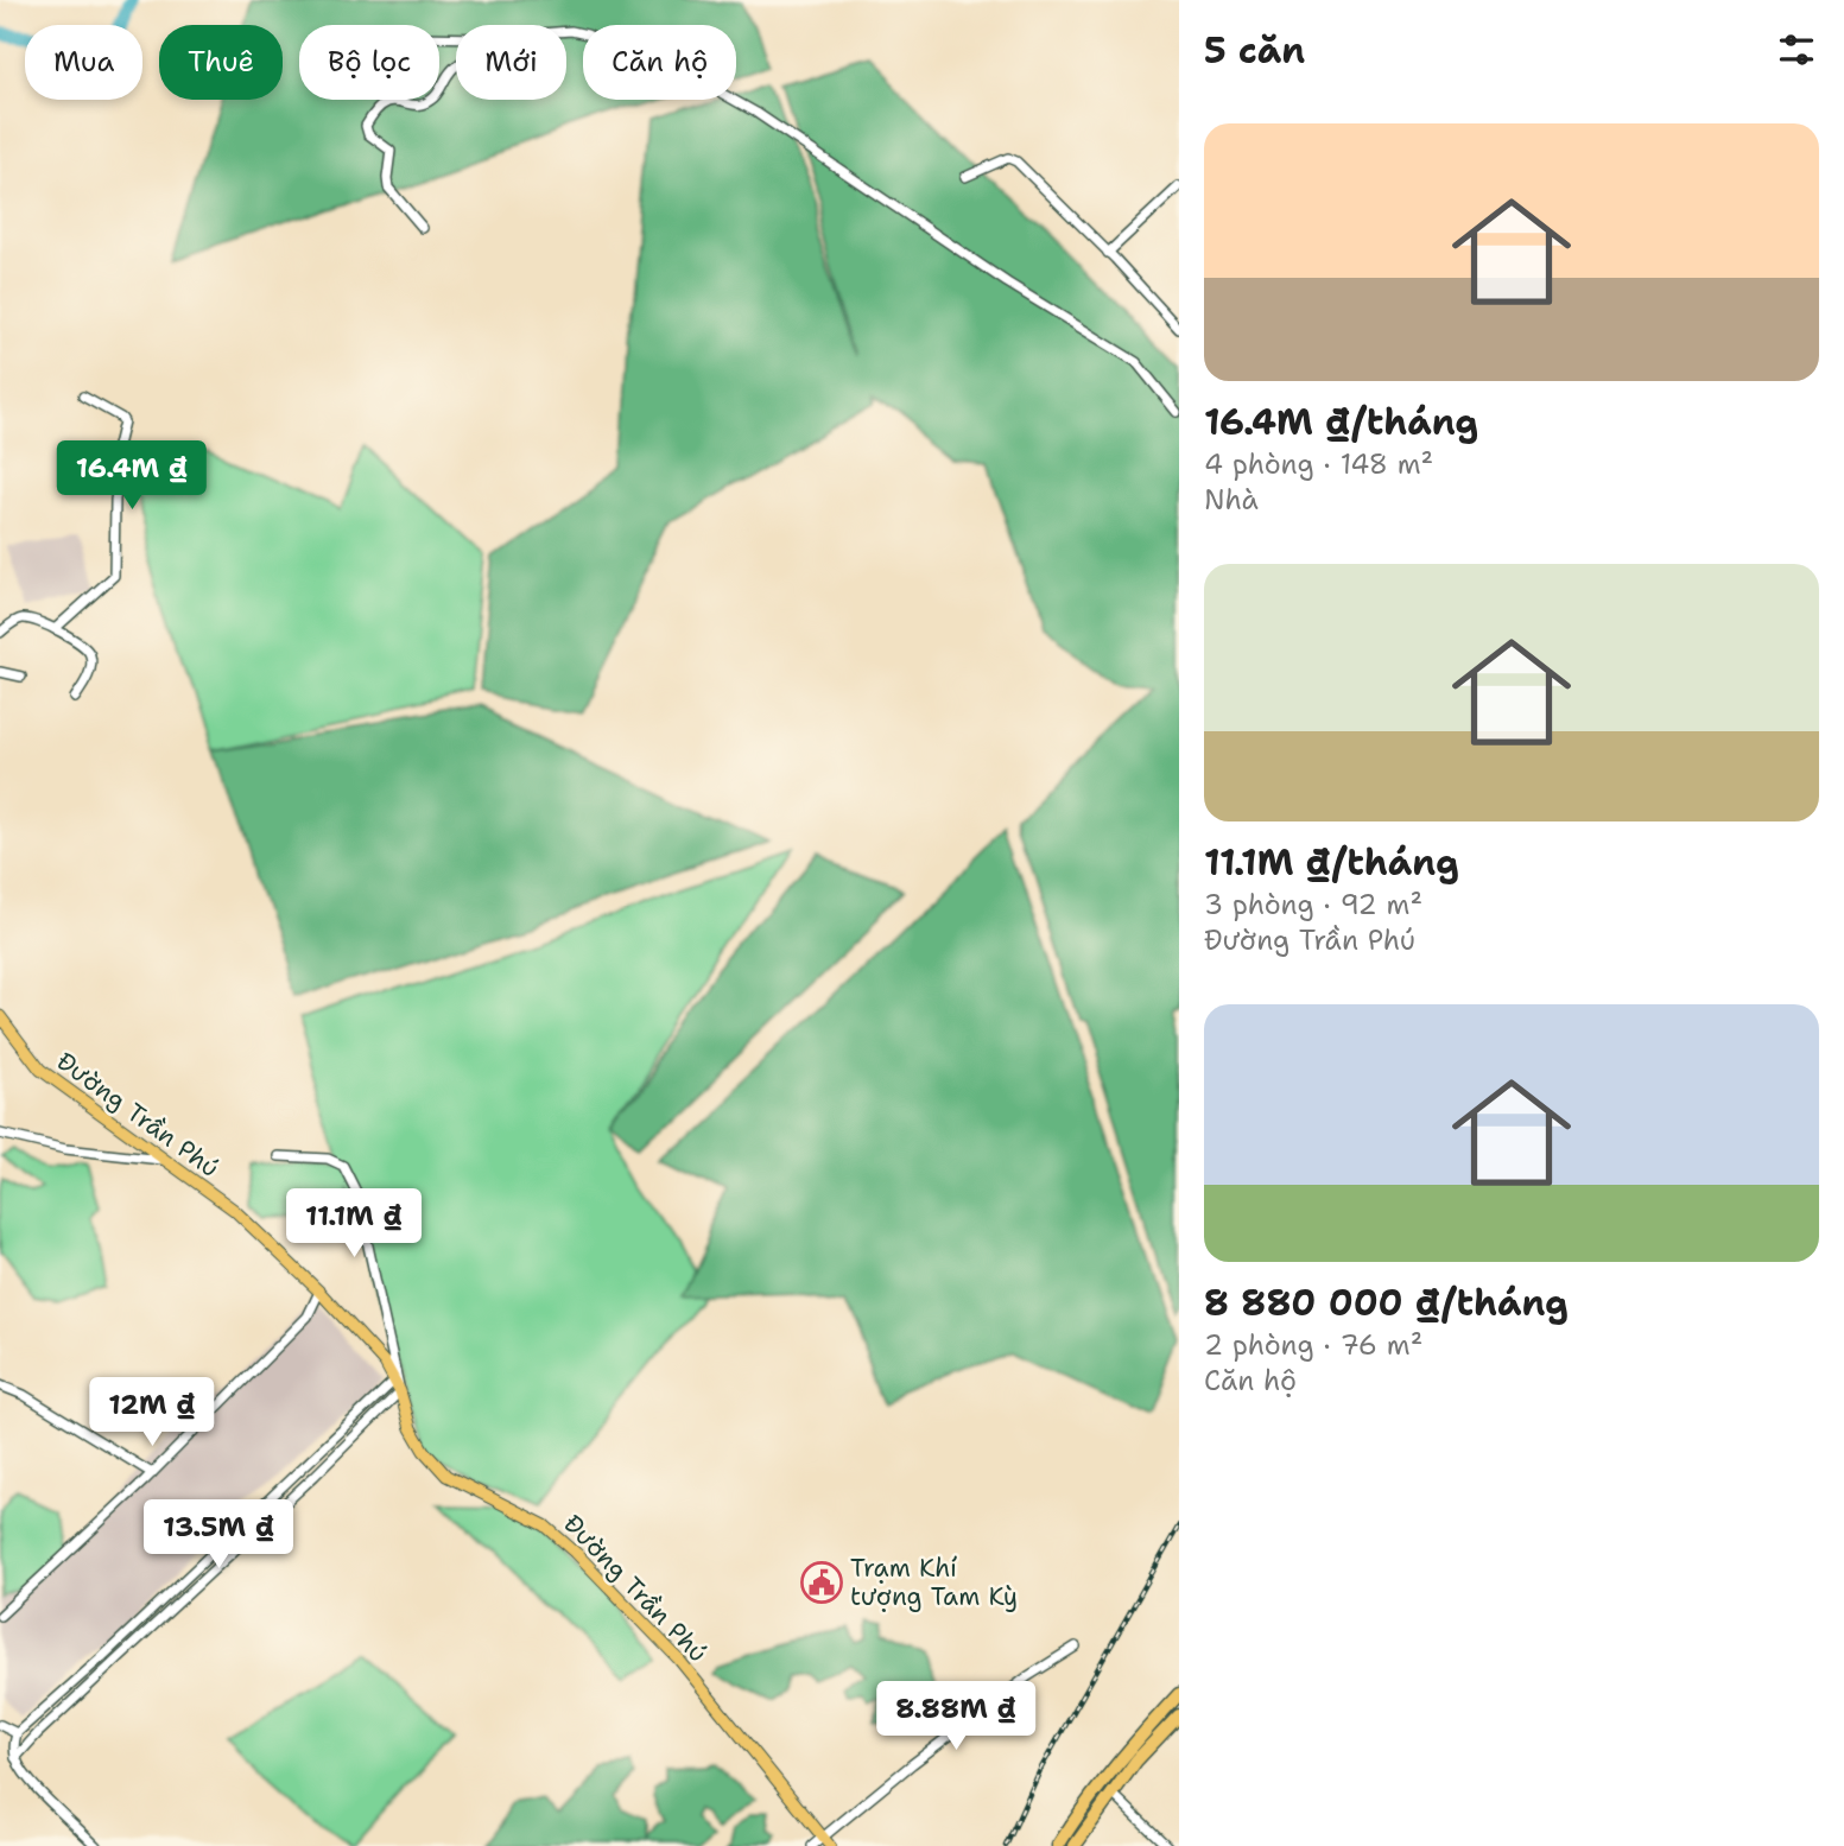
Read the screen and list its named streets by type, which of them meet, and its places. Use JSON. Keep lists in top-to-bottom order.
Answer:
{
  "streets": {
    "main road": ["Đường Trần Phú"]
  },
  "places": {
    "public building": ["Trạm Khí tượng Tam Kỳ"]
  },
  "page": {
    "heading": "5 căn",
    "chip": [
      "Mua",
      "Thuê",
      "Bộ lọc",
      "Mới",
      "Căn hộ"
    ],
    "list": [
      {
        "name": "16.4M ₫/tháng",
        "note": "4 phòng · 148 m² · Nhà"
      },
      {
        "name": "11.1M ₫/tháng",
        "note": "3 phòng · 92 m² · Đường Trần Phú"
      },
      {
        "name": "8 880 000 ₫/tháng",
        "note": "2 phòng · 76 m² · Căn hộ"
      }
    ],
    "price": [
      "16.4M ₫",
      "11.1M ₫",
      "12M ₫",
      "13.5M ₫",
      "8.88M ₫"
    ]
  }
}
